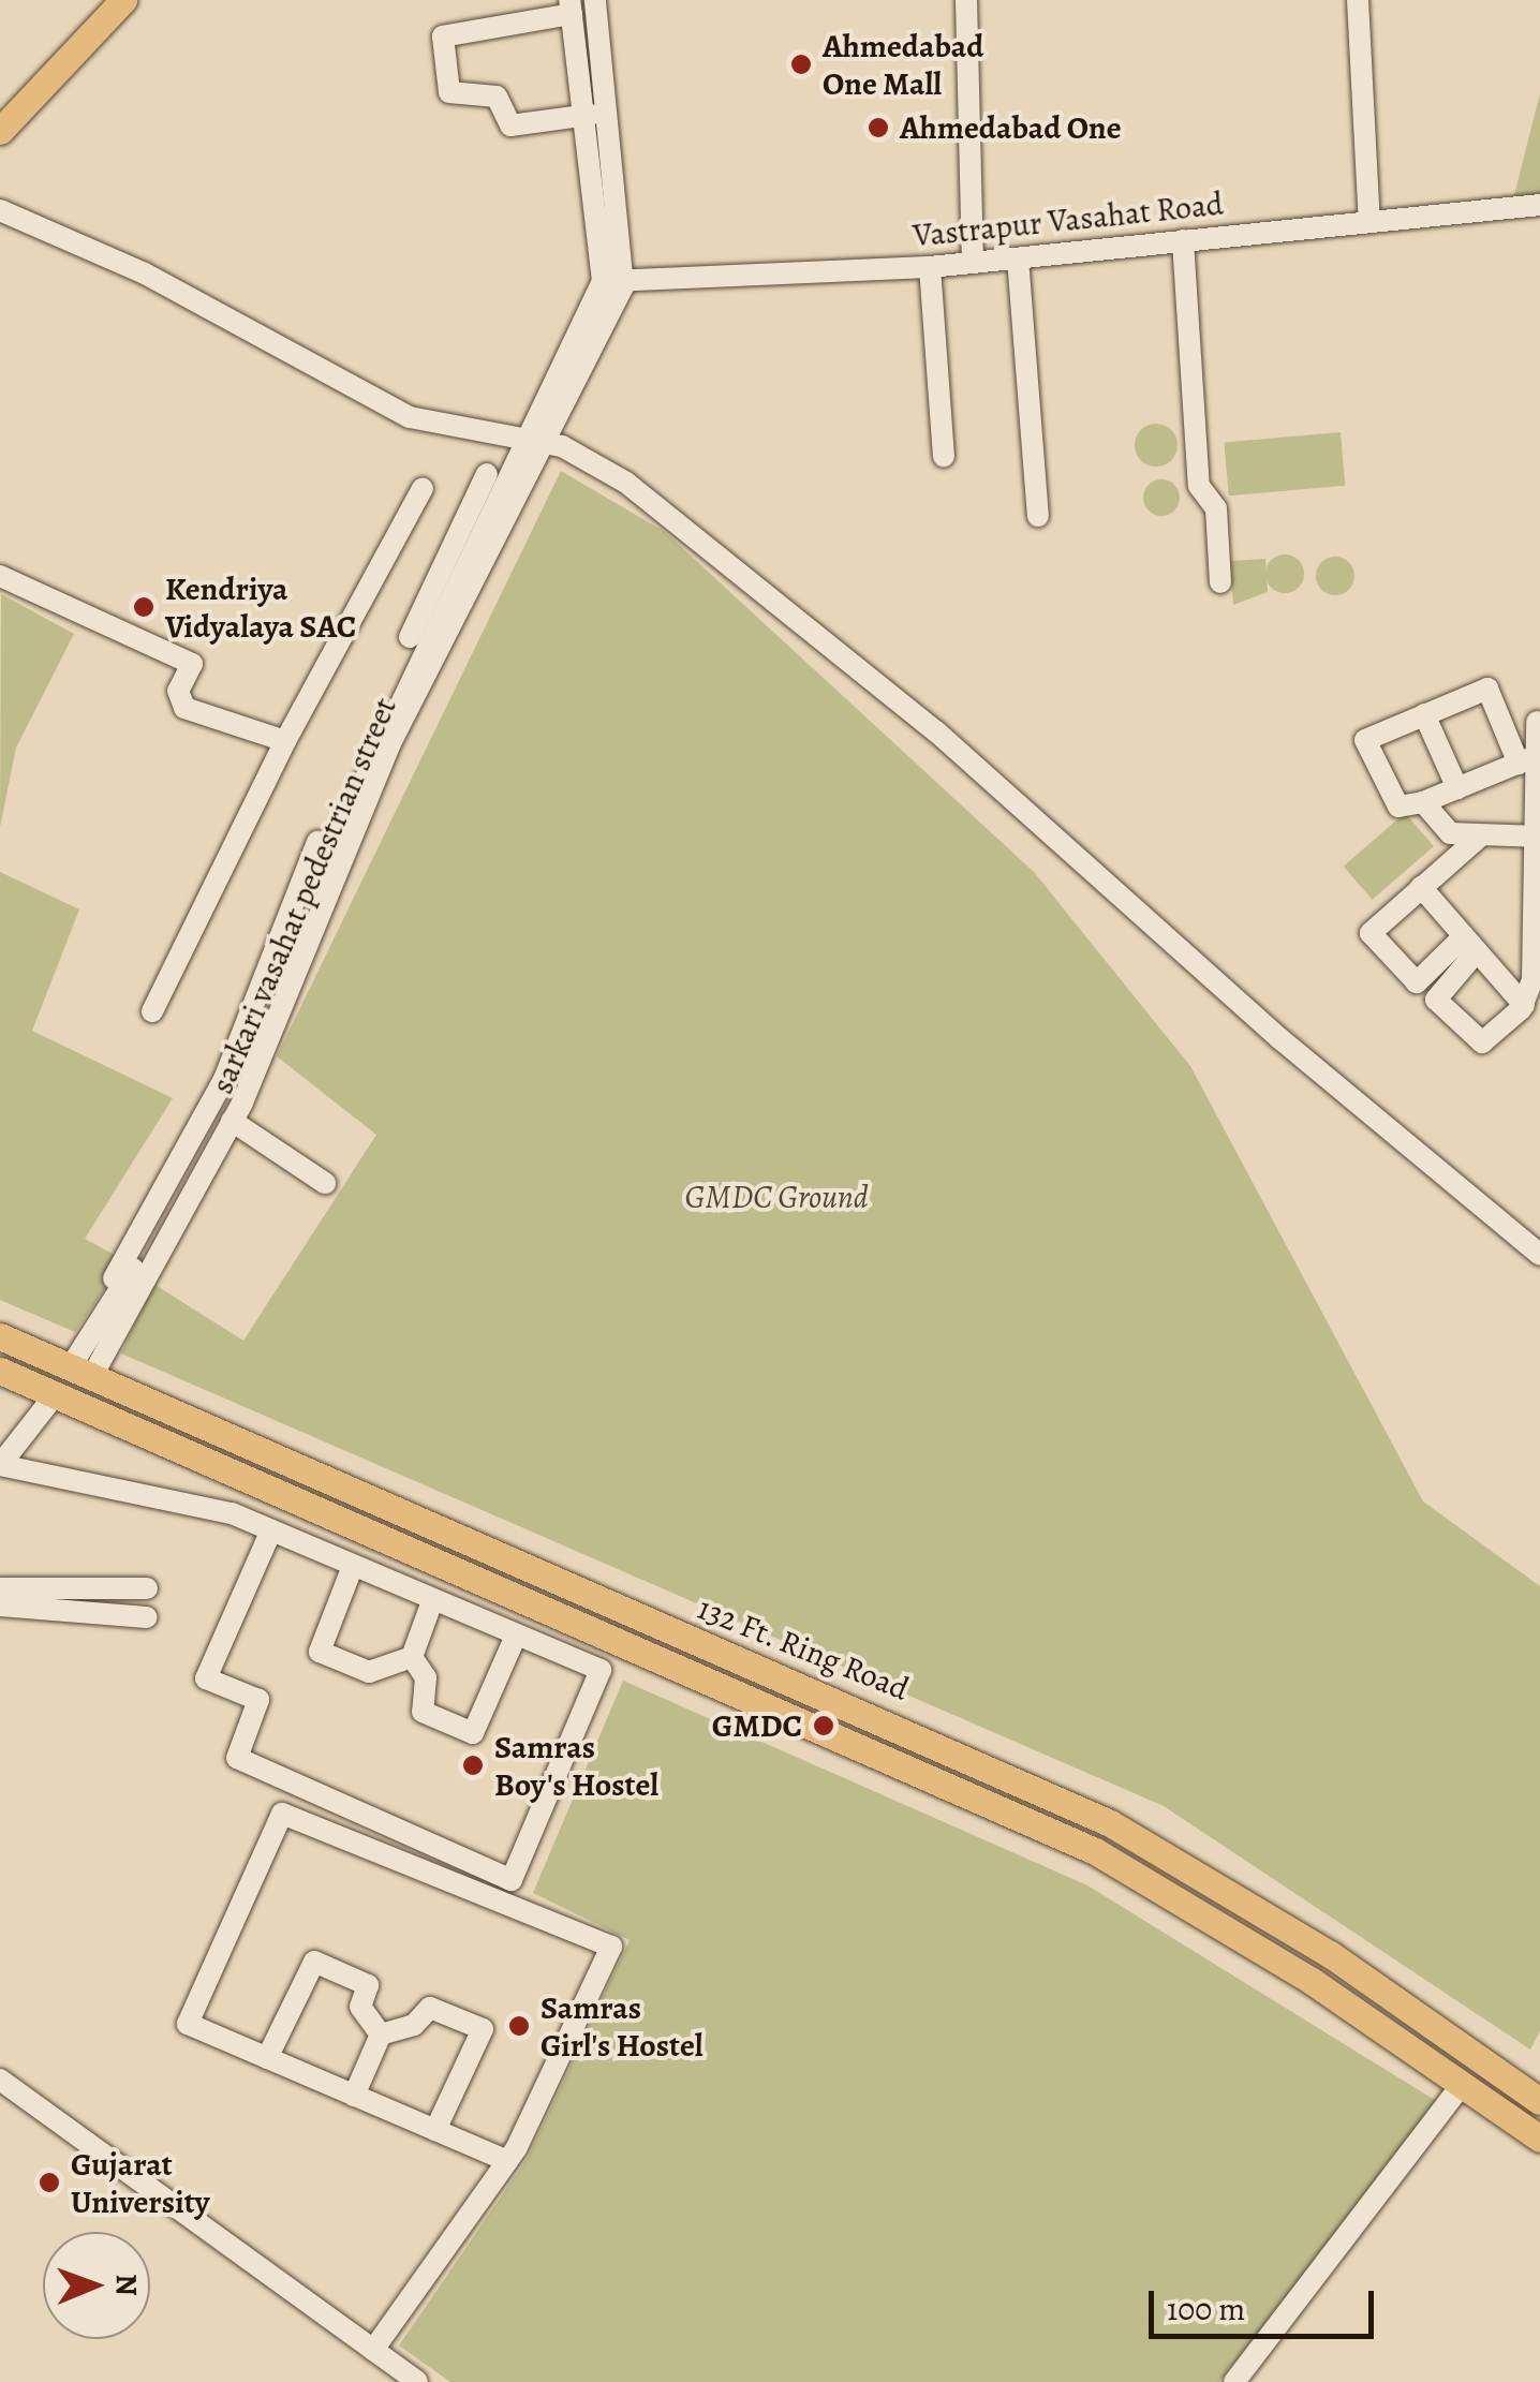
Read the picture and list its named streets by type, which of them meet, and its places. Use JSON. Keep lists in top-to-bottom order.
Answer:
{
  "streets": {
    "main road": ["132 Ft. Ring Road"],
    "street": ["Vastrapur Vasahat Road", "sarkari vasahat pedestrian street"]
  },
  "parks": ["GMDC Ground"],
  "places": [
    "Ahmedabad One Mall",
    "Ahmedabad One",
    "Kendriya Vidyalaya SAC",
    "GMDC",
    "Samras Boy's Hostel",
    "Samras Girl's Hostel",
    "Gujarat University"
  ],
  "scale_bar": "100 m",
  "north": "right"
}
